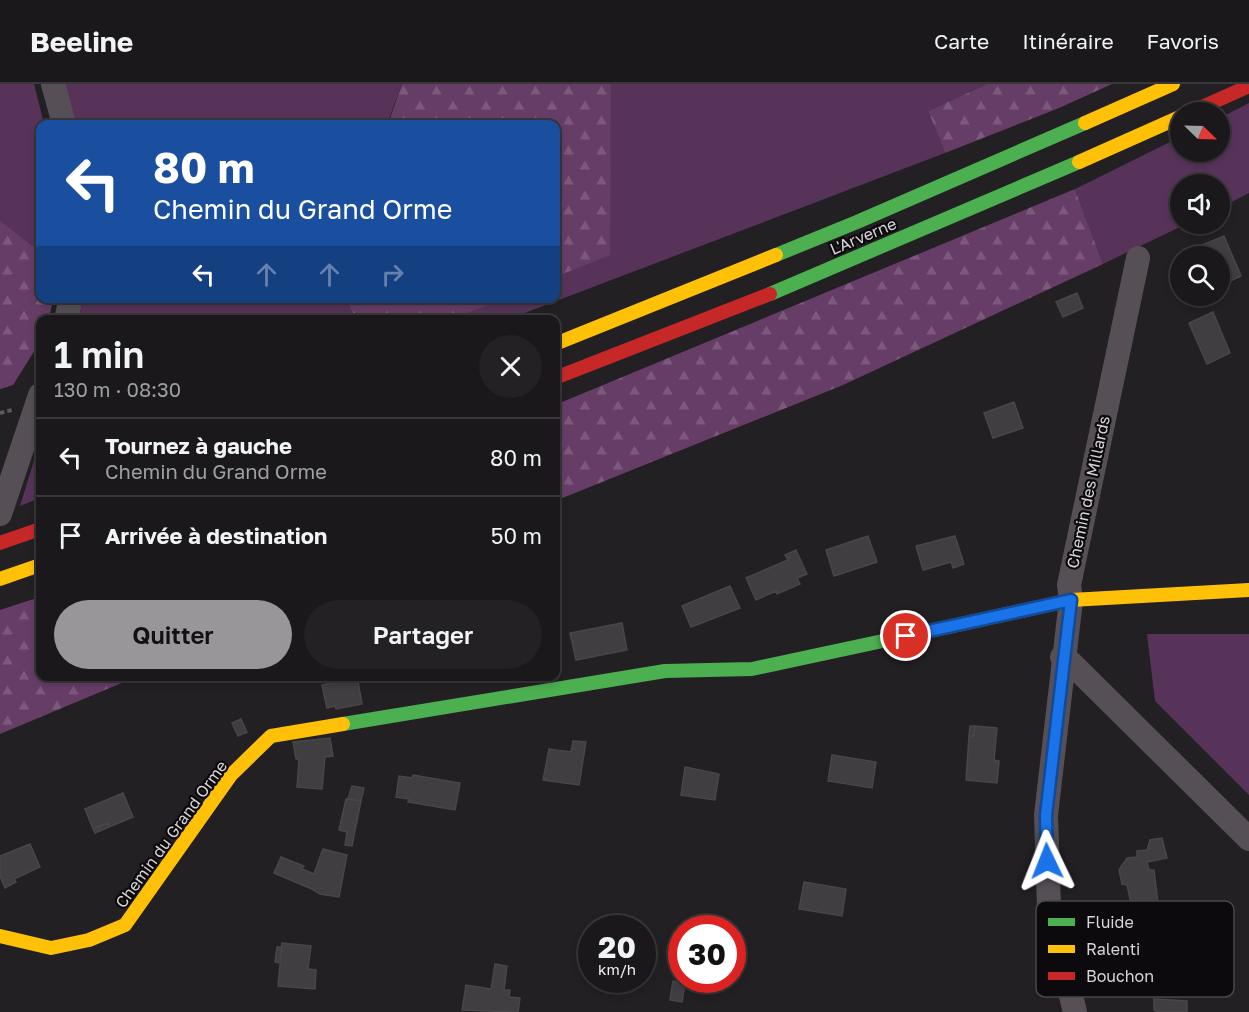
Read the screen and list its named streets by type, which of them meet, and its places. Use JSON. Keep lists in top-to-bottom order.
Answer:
{
  "streets": {
    "main road": ["L'Arverne", "Chemin du Grand Orme"],
    "street": ["Chemin des Millards"]
  },
  "crossings": [
    ["Chemin des Millards", "Chemin du Grand Orme"]
  ],
  "legend": ["Fluide", "Ralenti", "Bouchon"],
  "north": "bottom right",
  "page": {
    "header": "Beeline",
    "nav": ["Carte", "Itinéraire", "Favoris"],
    "turn": ["80 m", "Chemin du Grand Orme"],
    "heading": ["1 min", "130 m · 08:30"],
    "list": [
      {
        "name": "Tournez à gauche",
        "note": "Chemin du Grand Orme",
        "value": "80 m"
      },
      {
        "name": "Arrivée à destination",
        "value": "50 m"
      }
    ],
    "buttons": ["Quitter", "Partager"],
    "speed": "20 km/h",
    "limit": "30"
  }
}
